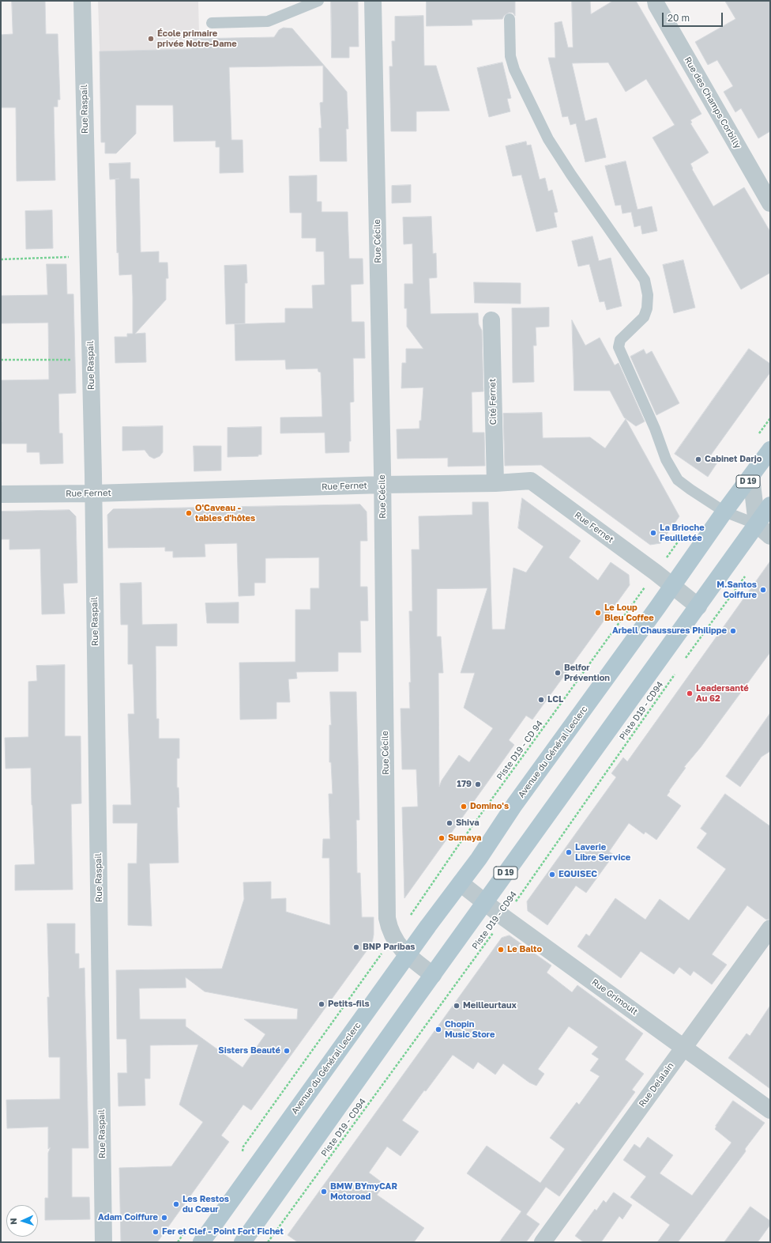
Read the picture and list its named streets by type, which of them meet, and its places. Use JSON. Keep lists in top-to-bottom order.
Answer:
{
  "streets": {
    "main road": ["D 19", "Avenue du Général Leclerc"],
    "street": [
      "Rue des Champs Corbilly",
      "Rue Raspail",
      "Rue Cécile",
      "Cité Fernet",
      "Rue Fernet",
      "Rue Grimoult",
      "Rue Delalain"
    ],
    "path": ["Piste D19 - CD94", "Piste D19 - CD 94"]
  },
  "crossings": [
    ["Rue Raspail", "Rue Fernet"],
    ["Rue Cécile", "D 19"],
    ["Rue Cécile", "Rue Fernet"],
    ["Rue Cécile", "Avenue du Général Leclerc"],
    ["Cité Fernet", "Rue Fernet"],
    ["D 19", "Rue Grimoult"],
    ["Rue Fernet", "Avenue du Général Leclerc"],
    ["Piste D19 - CD94", "Rue Grimoult"],
    ["Avenue du Général Leclerc", "Rue Grimoult"],
    ["Rue Grimoult", "Rue Delalain"]
  ],
  "places": [
    "École primaire privée Notre-Dame",
    "Cabinet Darjo",
    "O'Caveau - tables d'hôtes",
    "La Brioche Feuilletée",
    "M.Santos Coiffure",
    "Le Loup Bleu Coffee",
    "Arbell Chaussures Philippe",
    "Belfor Prévention",
    "Leadersanté Au 62",
    "LCL",
    "179",
    "Domino's",
    "Shiva",
    "Sumaya",
    "Laverie Libre Service",
    "EQUISEC",
    "BNP Paribas",
    "Le Balto",
    "Petits-fils",
    "Meilleurtaux",
    "Chopin Music Store",
    "Sisters Beauté",
    "BMW BYmyCAR Motoroad",
    "Les Restos du Cœur",
    "Adam Coiffure",
    "Fer et Clef - Point Fort Fichet"
  ],
  "scale_bar": "20 m",
  "north": "left"
}
